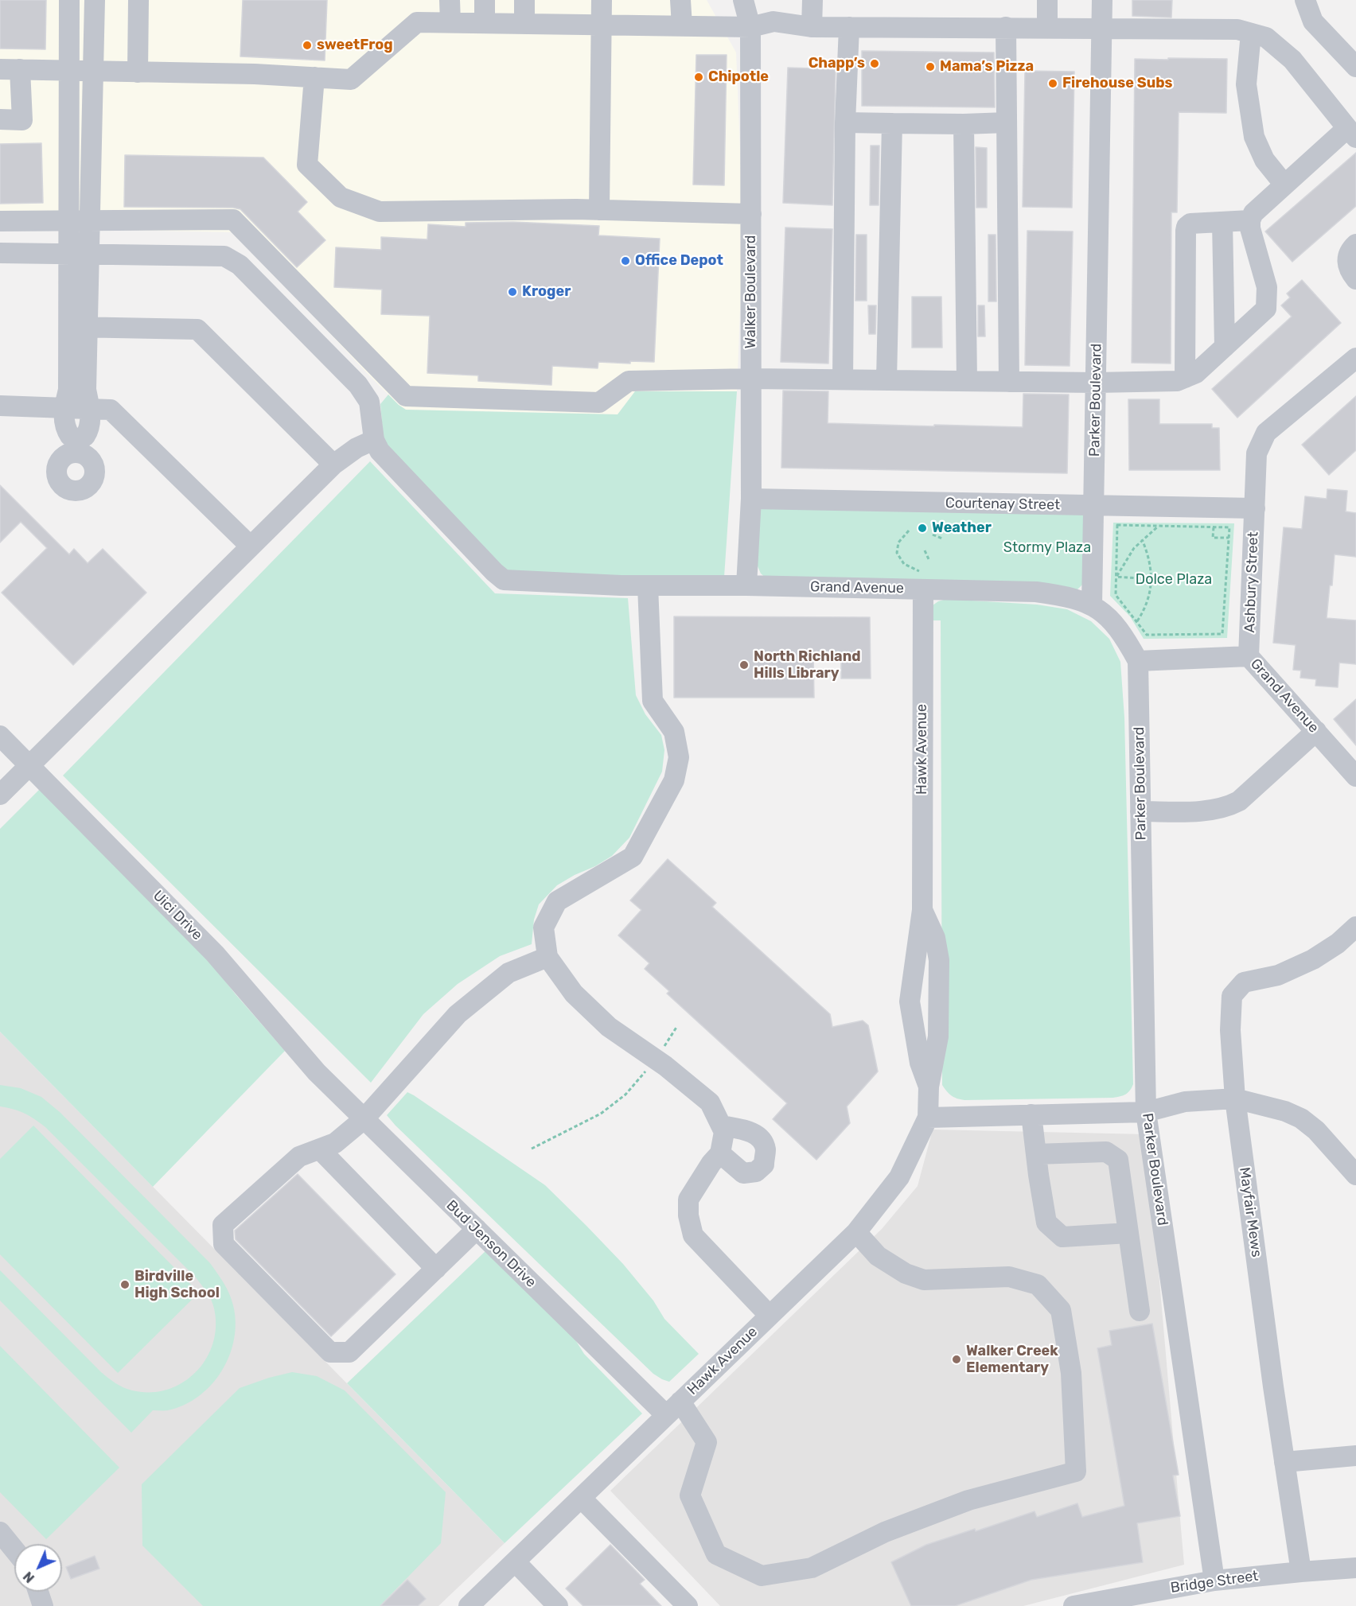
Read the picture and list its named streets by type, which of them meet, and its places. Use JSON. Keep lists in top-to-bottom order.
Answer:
{
  "streets": {
    "street": [
      "Walker Boulevard",
      "Parker Boulevard",
      "Courtenay Street",
      "Ashbury Street",
      "Grand Avenue",
      "Hawk Avenue",
      "Uici Drive",
      "Mayfair Mews",
      "Bud Jenson Drive",
      "Bridge Street"
    ]
  },
  "crossings": [
    ["Walker Boulevard", "Courtenay Street"],
    ["Walker Boulevard", "Grand Avenue"],
    ["Parker Boulevard", "Courtenay Street"],
    ["Parker Boulevard", "Grand Avenue"],
    ["Parker Boulevard", "Bridge Street"],
    ["Courtenay Street", "Ashbury Street"],
    ["Ashbury Street", "Grand Avenue"],
    ["Grand Avenue", "Hawk Avenue"],
    ["Hawk Avenue", "Bud Jenson Drive"],
    ["Uici Drive", "Bud Jenson Drive"],
    ["Mayfair Mews", "Bridge Street"]
  ],
  "parks": ["Stormy Plaza", "Dolce Plaza"],
  "places": [
    "sweetFrog",
    "Chapp’s",
    "Mama’s Pizza",
    "Chipotle",
    "Firehouse Subs",
    "Office Depot",
    "Kroger",
    "Weather",
    "North Richland Hills Library",
    "Birdville High School",
    "Walker Creek Elementary"
  ],
  "north": "bottom left"
}
